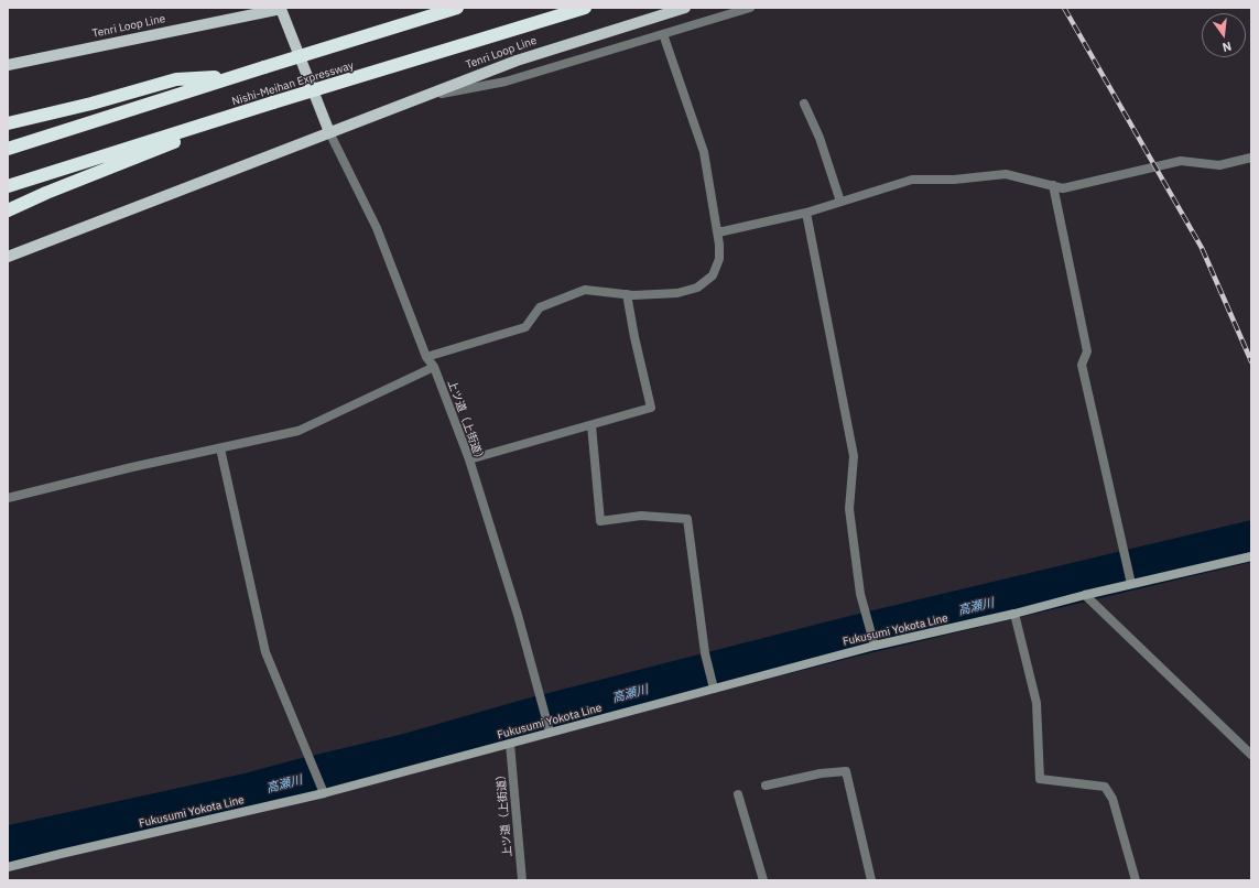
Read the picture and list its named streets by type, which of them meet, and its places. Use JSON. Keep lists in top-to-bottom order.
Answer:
{
  "streets": {
    "highway": ["Nishi-Meihan Expressway"],
    "main road": ["Tenri Loop Line", "Fukusumi Yokota Line"],
    "street": ["上ツ道（上街道）"]
  },
  "crossings": [
    ["Tenri Loop Line", "上ツ道（上街道）"],
    ["上ツ道（上街道）", "Fukusumi Yokota Line"]
  ],
  "water": ["高瀬川"],
  "north": "bottom"
}
